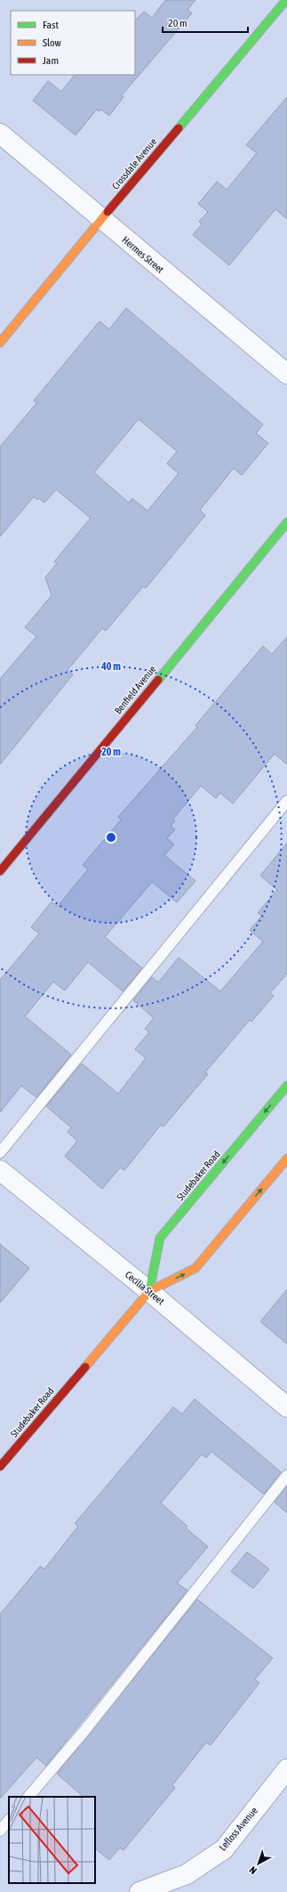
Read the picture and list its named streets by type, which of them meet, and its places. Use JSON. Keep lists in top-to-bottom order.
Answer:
{
  "streets": {
    "street": [
      "Crossdale Avenue",
      "Hermes Street",
      "Benfield Avenue",
      "Studebaker Road",
      "Cecilia Street",
      "Lefloss Avenue"
    ]
  },
  "crossings": [
    ["Crossdale Avenue", "Hermes Street"],
    ["Studebaker Road", "Cecilia Street"]
  ],
  "legend": ["Fast", "Slow", "Jam"],
  "scale_bar": "20 m",
  "north": "bottom left",
  "rings": ["40 m", "20 m"]
}
